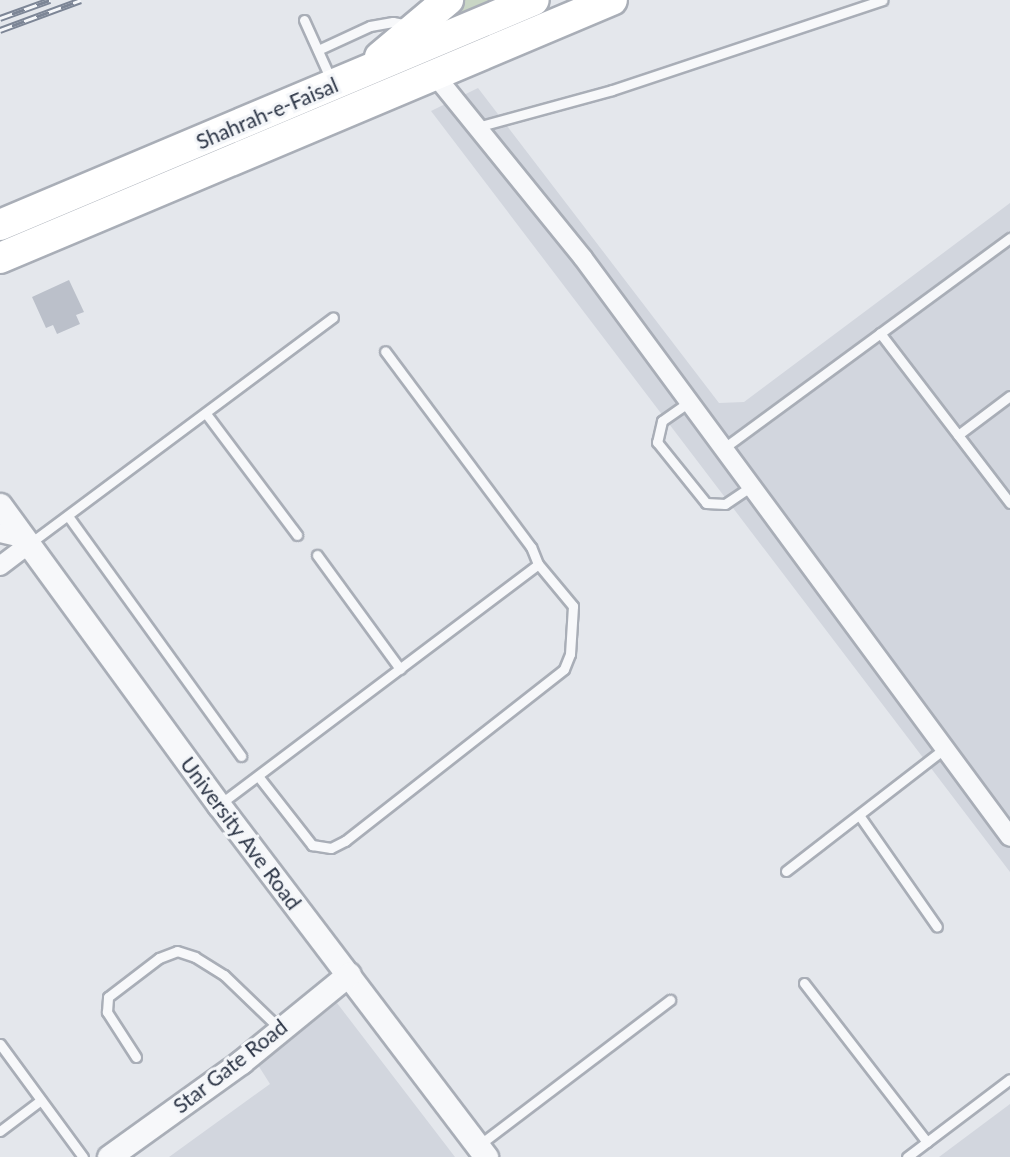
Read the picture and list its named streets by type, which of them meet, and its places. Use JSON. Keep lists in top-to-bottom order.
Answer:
{
  "streets": {
    "highway": ["Shahrah-e-Faisal"],
    "street": ["University Ave Road", "Star Gate Road"]
  },
  "crossings": [
    ["University Ave Road", "Star Gate Road"]
  ]
}
